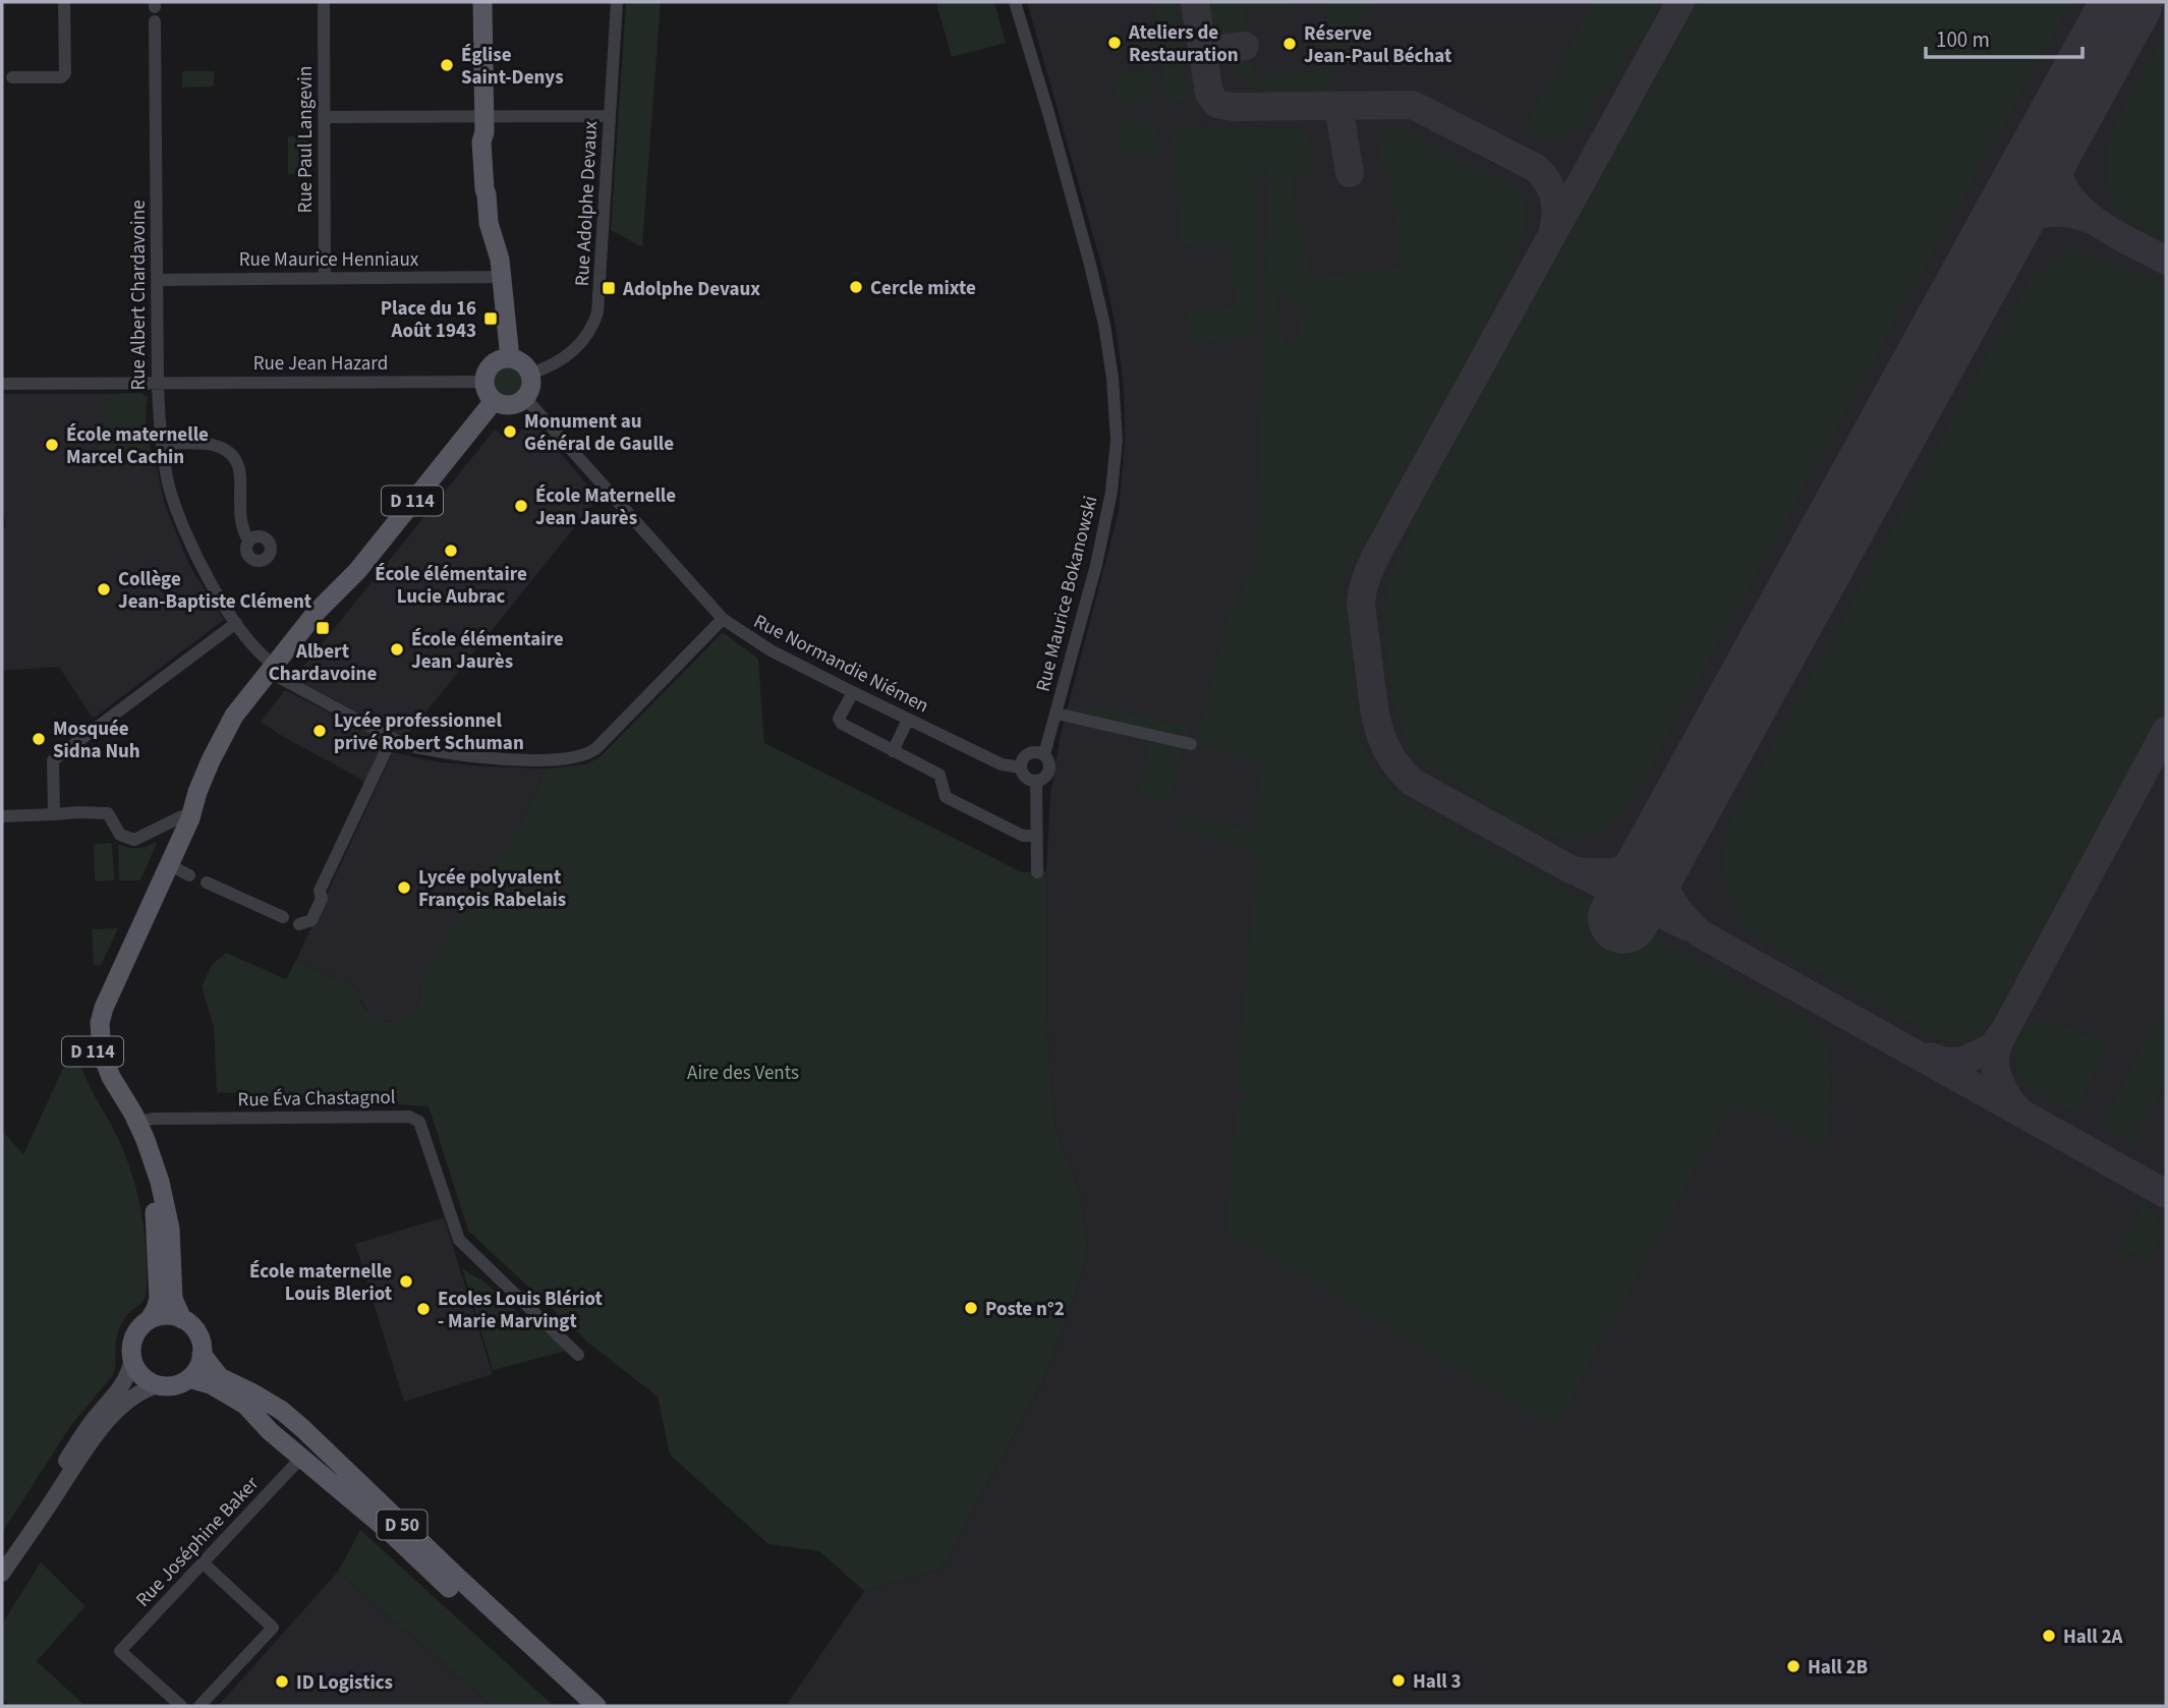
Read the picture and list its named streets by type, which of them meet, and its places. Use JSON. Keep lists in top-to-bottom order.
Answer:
{
  "streets": {
    "main road": ["D 114", "D 50"],
    "street": [
      "Rue Paul Langevin",
      "Rue Adolphe Devaux",
      "Rue Maurice Henniaux",
      "Rue Albert Chardavoine",
      "Rue Jean Hazard",
      "Rue Maurice Bokanowski",
      "Rue Normandie Niémen",
      "Rue Éva Chastagnol",
      "Rue Joséphine Baker"
    ]
  },
  "crossings": [
    ["Rue Paul Langevin", "Rue Maurice Henniaux"],
    ["Rue Adolphe Devaux", "Rue Jean Hazard"],
    ["Rue Adolphe Devaux", "D 114"],
    ["Rue Adolphe Devaux", "Rue Normandie Niémen"],
    ["Rue Maurice Henniaux", "Rue Albert Chardavoine"],
    ["Rue Albert Chardavoine", "Rue Jean Hazard"],
    ["Rue Albert Chardavoine", "D 114"],
    ["Rue Albert Chardavoine", "Rue Normandie Niémen"],
    ["Rue Jean Hazard", "D 114"],
    ["Rue Jean Hazard", "Rue Normandie Niémen"],
    ["D 114", "Rue Normandie Niémen"],
    ["D 114", "Rue Éva Chastagnol"],
    ["D 114", "D 50"],
    ["Rue Maurice Bokanowski", "Rue Normandie Niémen"],
    ["D 50", "Rue Joséphine Baker"]
  ],
  "parks": ["Aire des Vents"],
  "places": {
    "other": [
      "Ateliers de Restauration",
      "Réserve Jean-Paul Béchat",
      "Église Saint-Denys",
      "Cercle mixte",
      "Monument au Général de Gaulle",
      "École maternelle Marcel Cachin",
      "École Maternelle Jean Jaurès",
      "École élémentaire Lucie Aubrac",
      "Collège Jean-Baptiste Clément",
      "École élémentaire Jean Jaurès",
      "Lycée professionnel privé Robert Schuman",
      "Mosquée Sidna Nuh",
      "Lycée polyvalent François Rabelais",
      "École maternelle Louis Bleriot",
      "Poste n°2",
      "Ecoles Louis Blériot - Marie Marvingt",
      "Hall 2A",
      "Hall 2B",
      "Hall 3",
      "ID Logistics"
    ],
    "transit": ["Adolphe Devaux", "Place du 16 Août 1943", "Albert Chardavoine"]
  },
  "scale_bar": "100 m"
}
